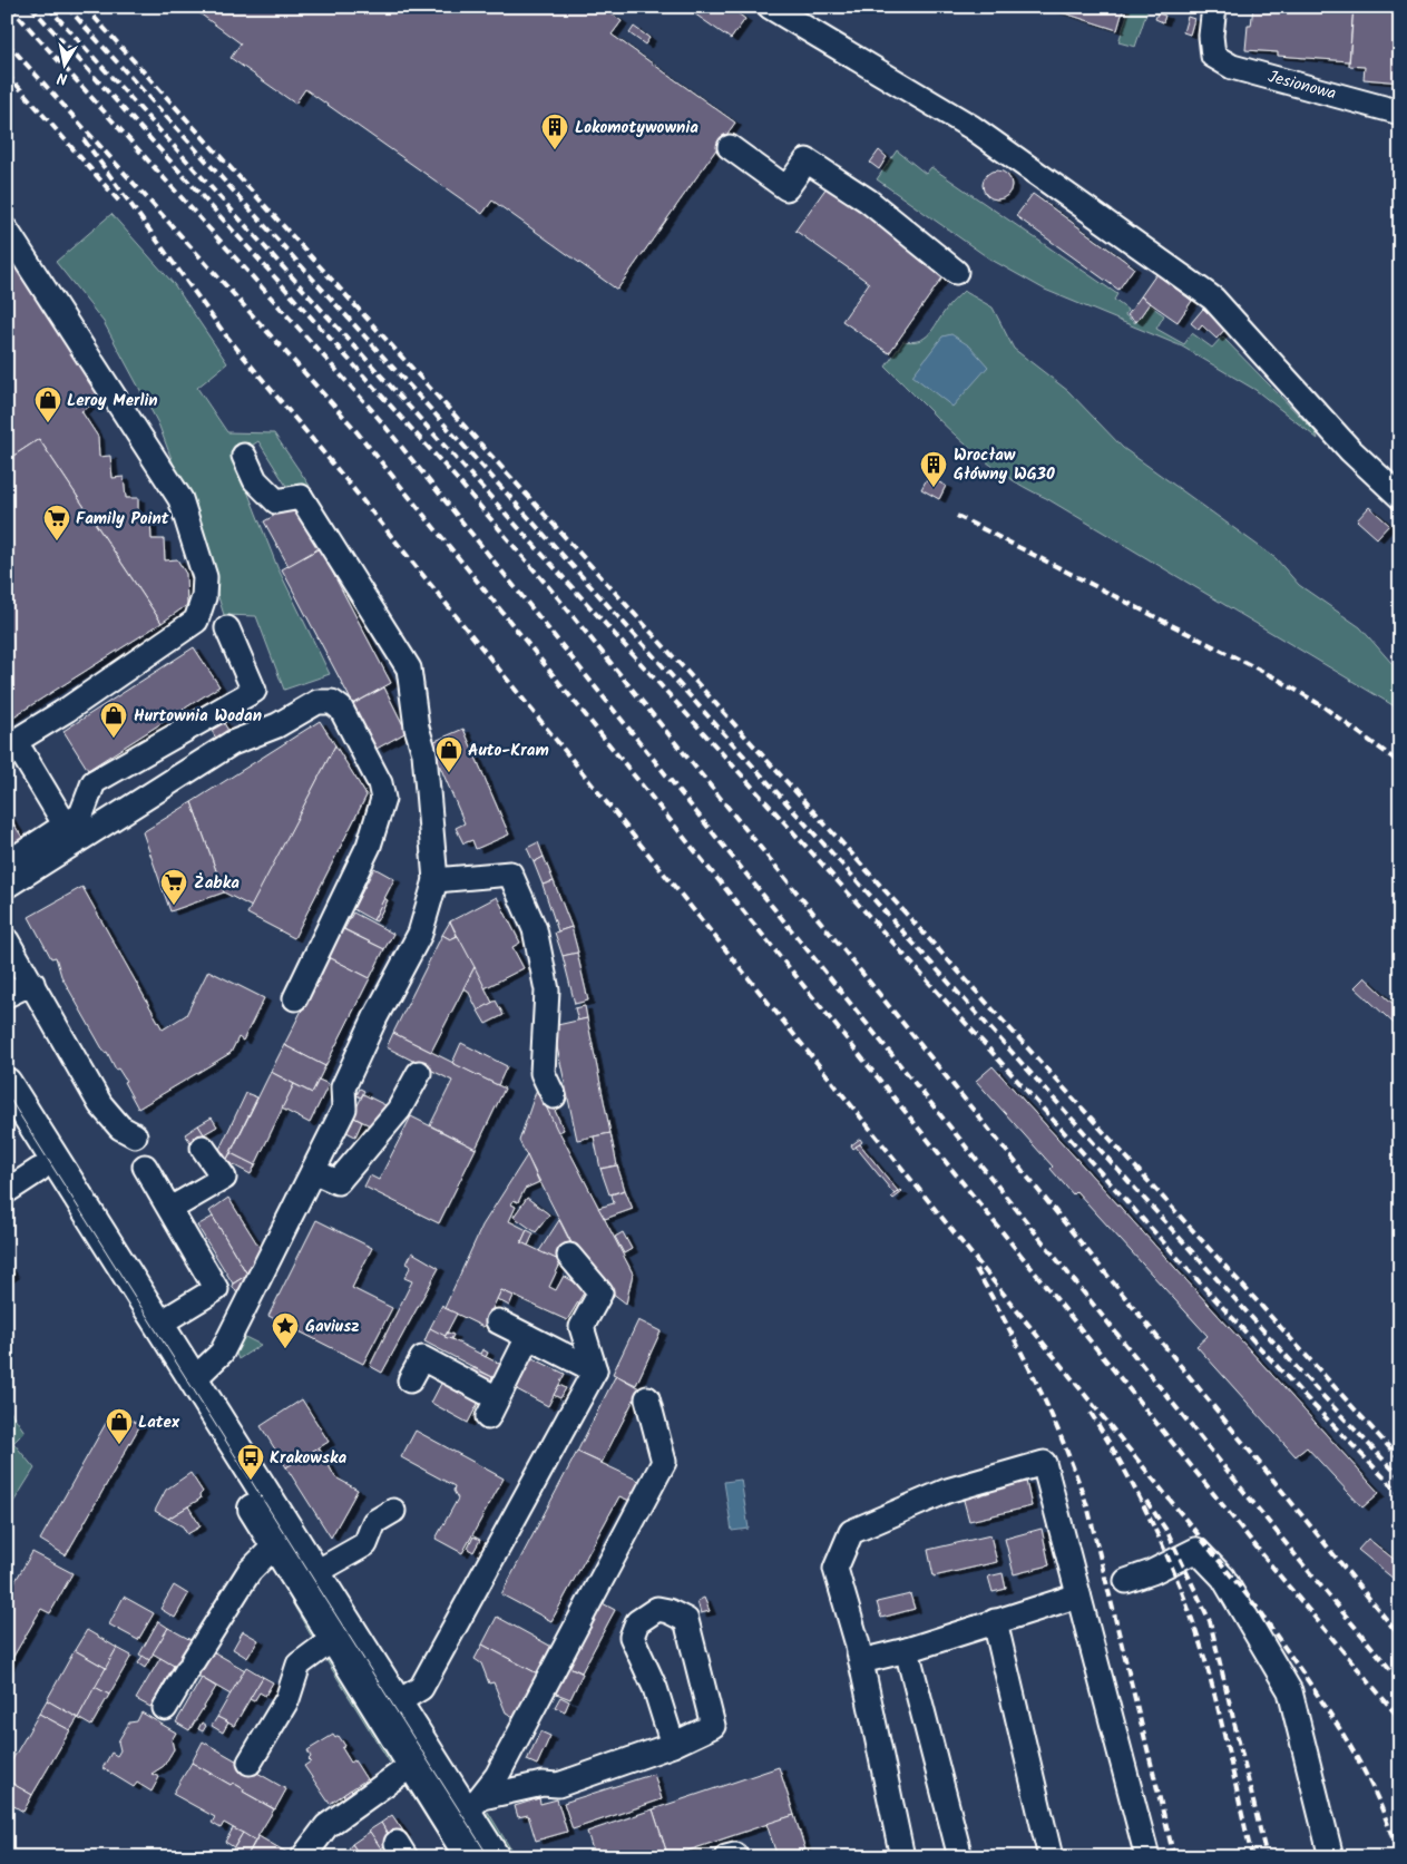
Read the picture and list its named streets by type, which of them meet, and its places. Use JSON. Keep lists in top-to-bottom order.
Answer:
{
  "streets": {
    "street": ["Jesionowa"]
  },
  "places": {
    "building": ["Lokomotywownia", "Wrocław Główny WG30"],
    "shop": [
      "Leroy Merlin",
      "Hurtownia Wodan",
      "Auto-Kram",
      "Latex"
    ],
    "supermarket": ["Family Point", "Żabka"],
    "place": ["Gaviusz"],
    "bus stop": ["Krakowska"]
  },
  "north": "bottom"
}
